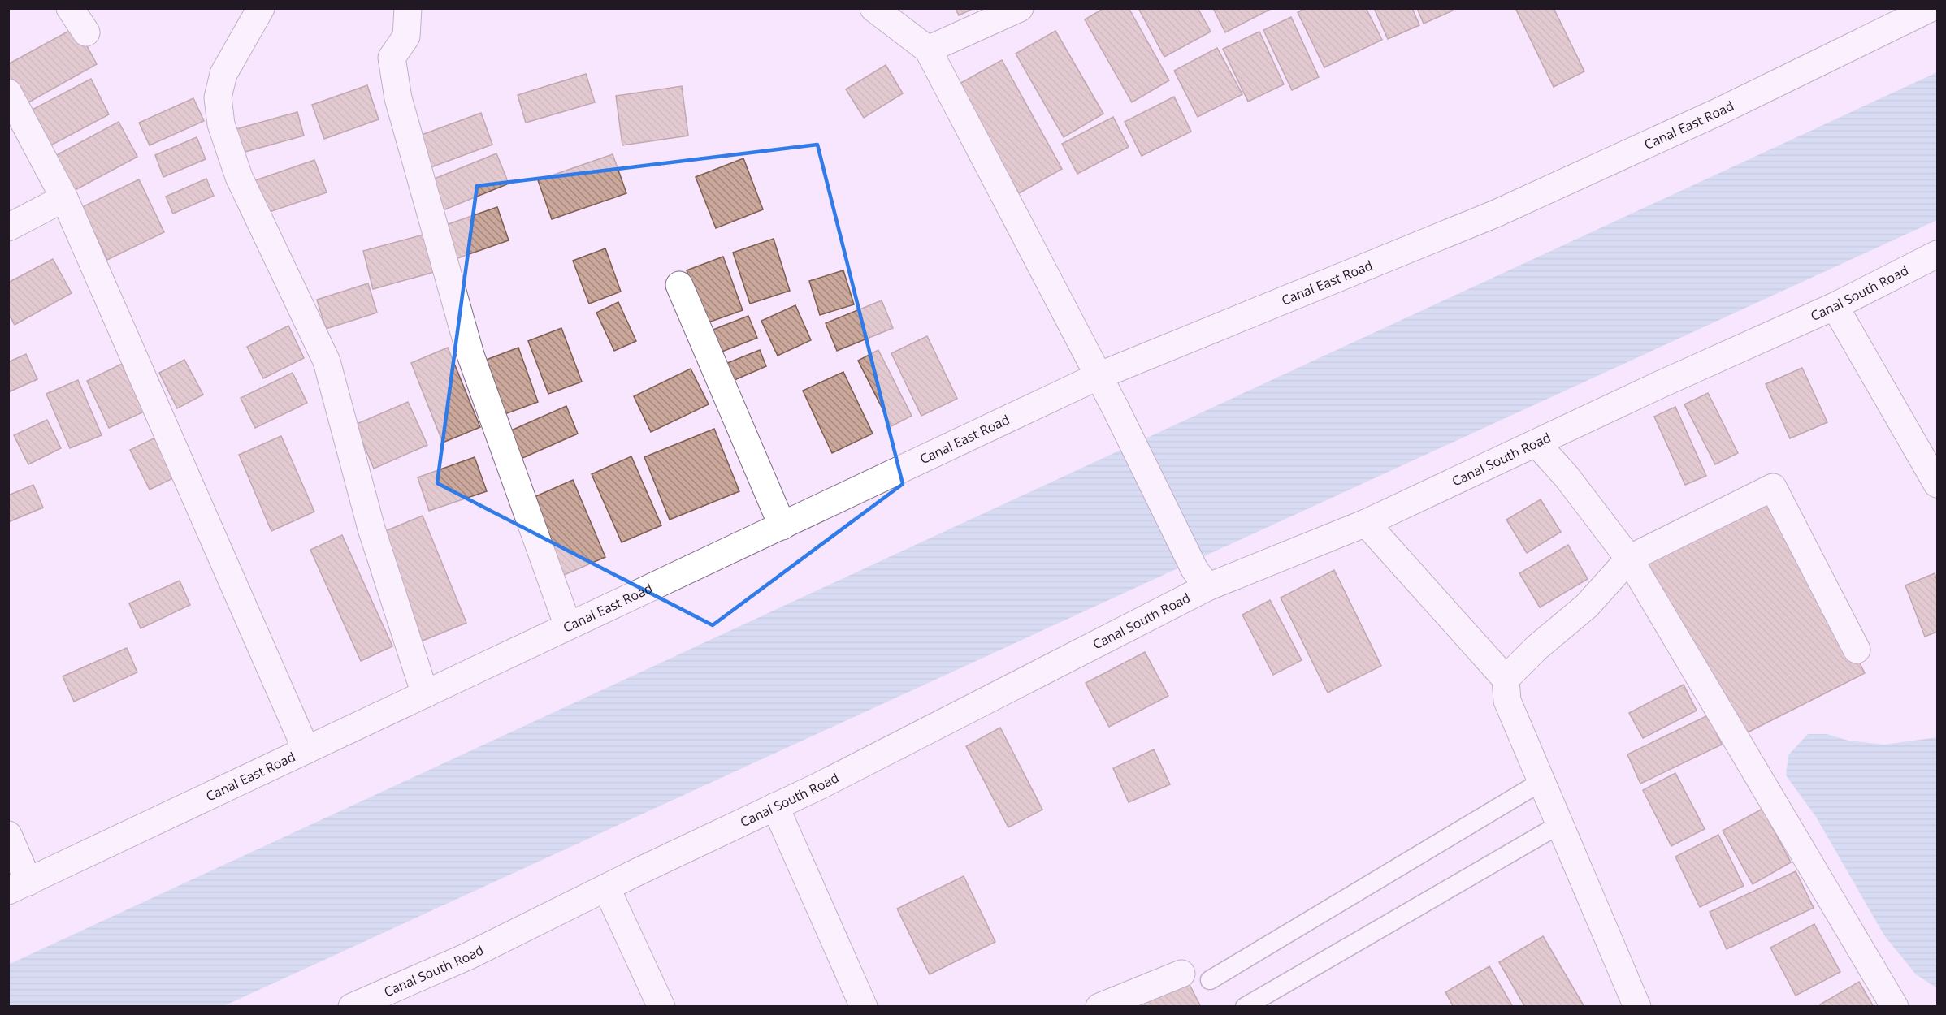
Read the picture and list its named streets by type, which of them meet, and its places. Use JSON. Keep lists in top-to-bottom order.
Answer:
{
  "streets": {
    "street": ["Canal East Road", "Canal South Road"]
  }
}
